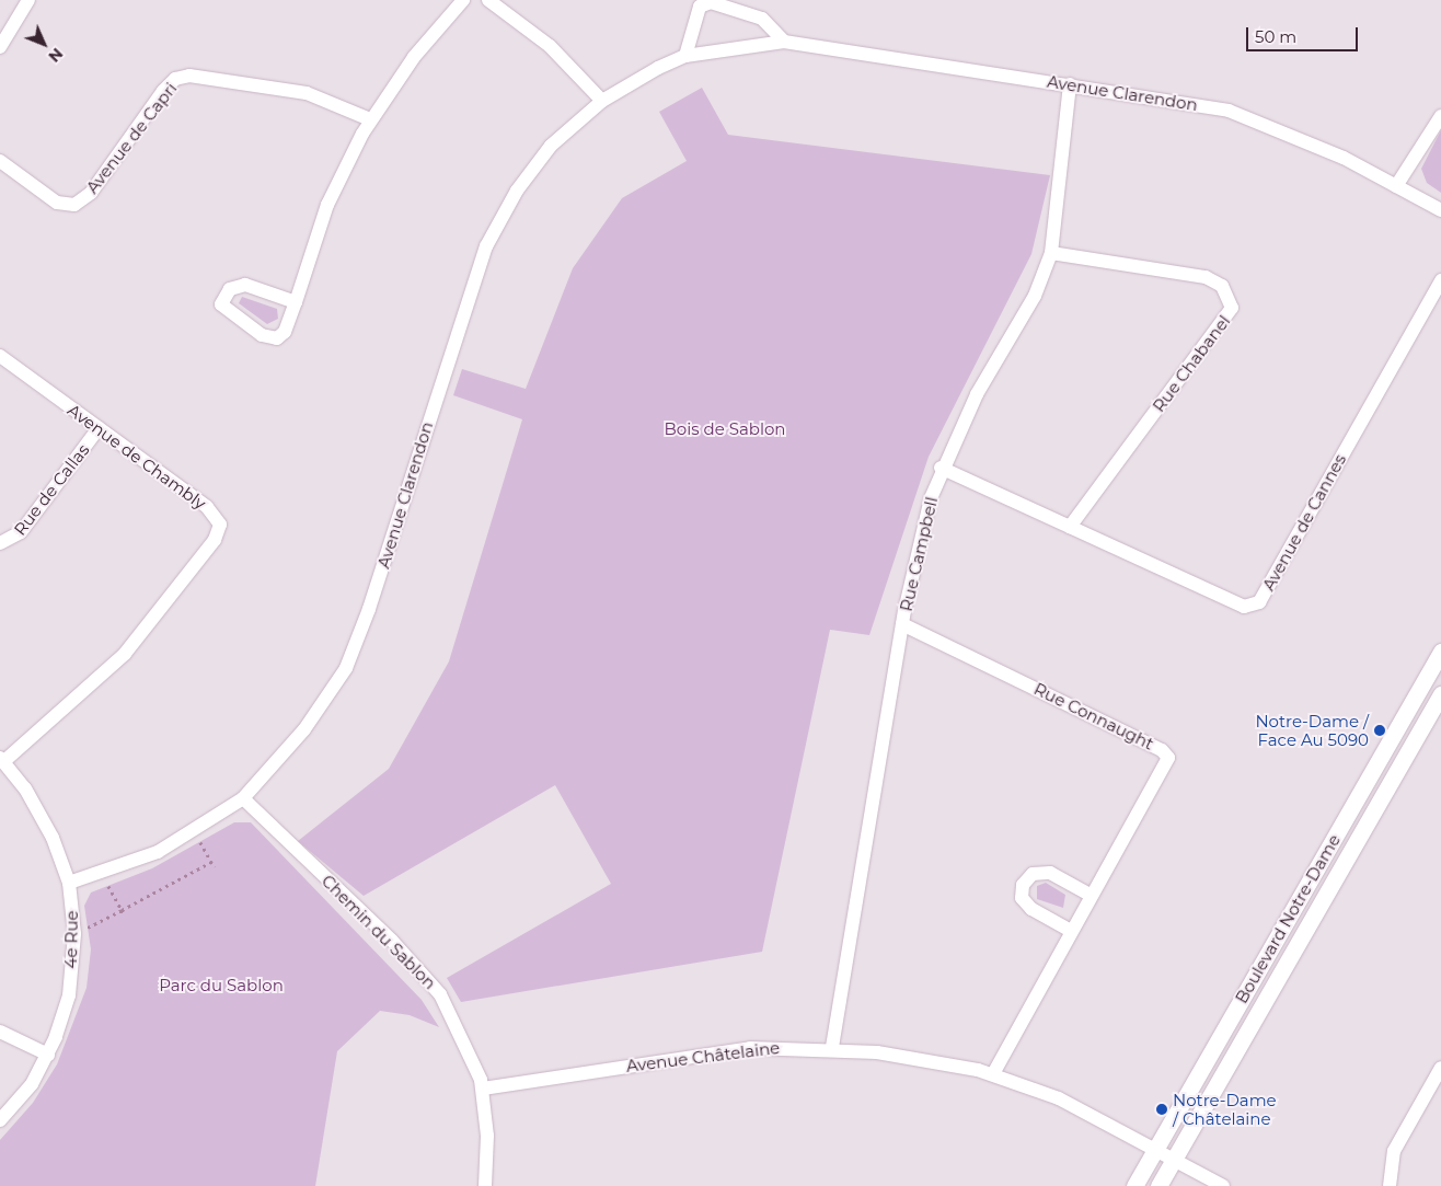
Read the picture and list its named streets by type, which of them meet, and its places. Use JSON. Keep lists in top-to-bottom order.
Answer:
{
  "streets": {
    "street": [
      "Avenue Clarendon",
      "Avenue de Capri",
      "Rue Chabanel",
      "Avenue de Chambly",
      "Rue de Callas",
      "Avenue de Cannes",
      "Rue Campbell",
      "Rue Connaught",
      "Boulevard Notre-Dame",
      "Chemin du Sablon",
      "4e Rue",
      "Avenue Châtelaine"
    ]
  },
  "crossings": [
    ["Avenue Clarendon", "Rue Campbell"],
    ["Avenue Clarendon", "Chemin du Sablon"],
    ["Avenue Clarendon", "4e Rue"],
    ["Rue Chabanel", "Avenue de Cannes"],
    ["Rue Chabanel", "Rue Campbell"],
    ["Avenue de Chambly", "Rue de Callas"],
    ["Avenue de Chambly", "4e Rue"],
    ["Avenue de Cannes", "Rue Campbell"],
    ["Rue Campbell", "Rue Connaught"],
    ["Rue Campbell", "Avenue Châtelaine"],
    ["Rue Connaught", "Avenue Châtelaine"],
    ["Boulevard Notre-Dame", "Avenue Châtelaine"],
    ["Chemin du Sablon", "Avenue Châtelaine"]
  ],
  "parks": ["Bois de Sablon", "Parc du Sablon"],
  "places": ["Notre-Dame / Face Au 5090", "Notre-Dame / Châtelaine"],
  "scale_bar": "50 m",
  "north": "bottom right"
}
